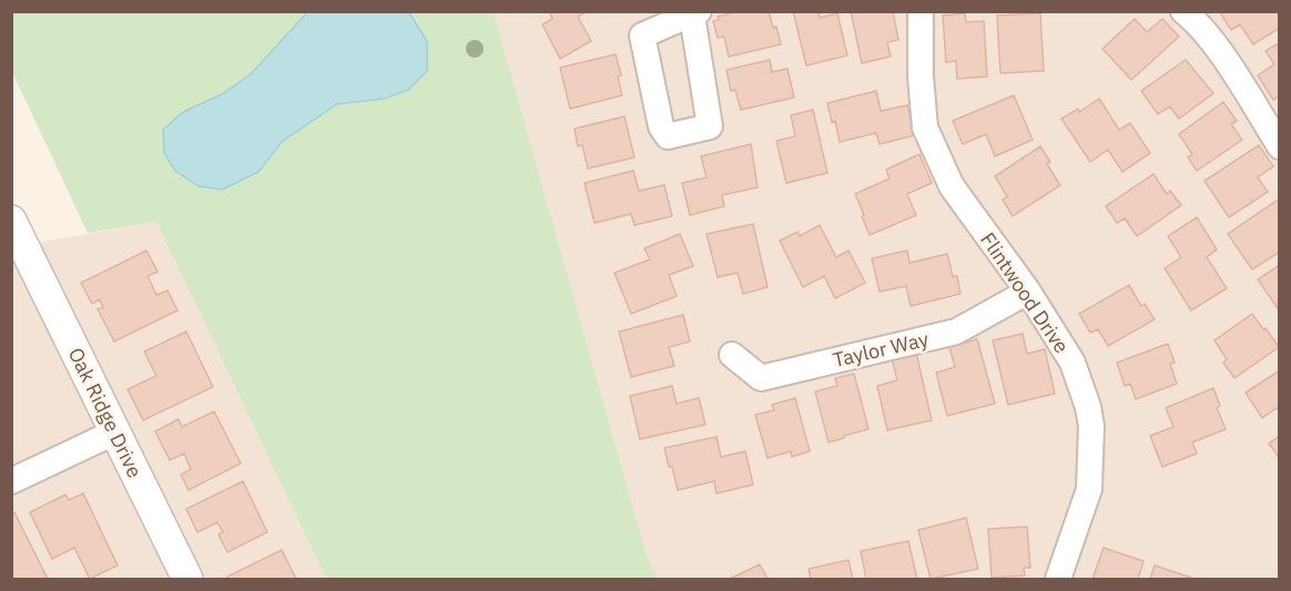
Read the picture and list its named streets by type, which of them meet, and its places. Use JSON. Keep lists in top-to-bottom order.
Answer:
{
  "streets": {
    "street": ["Flintwood Drive", "Taylor Way", "Oak Ridge Drive"]
  },
  "crossings": [
    ["Flintwood Drive", "Taylor Way"]
  ]
}
